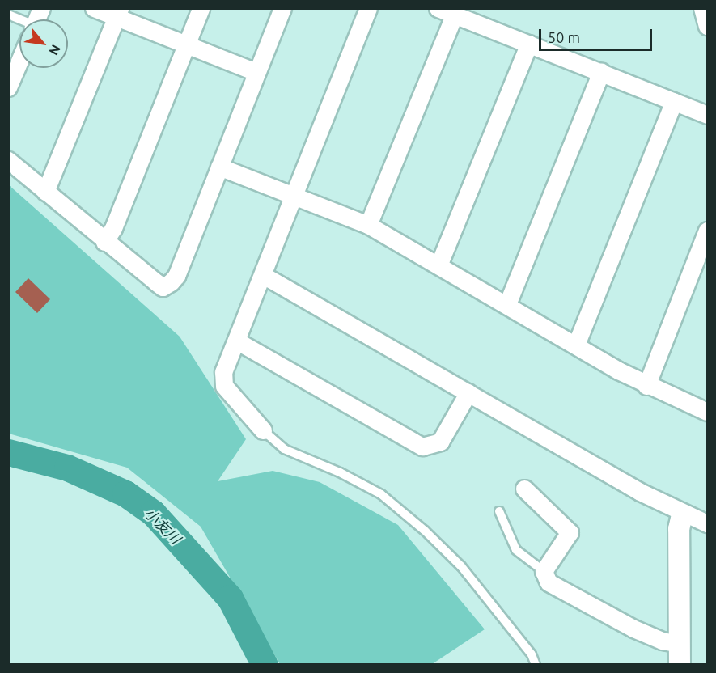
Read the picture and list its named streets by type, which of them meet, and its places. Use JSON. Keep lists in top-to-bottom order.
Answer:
{
  "water": ["小友川"],
  "scale_bar": "50 m",
  "north": "bottom right"
}
